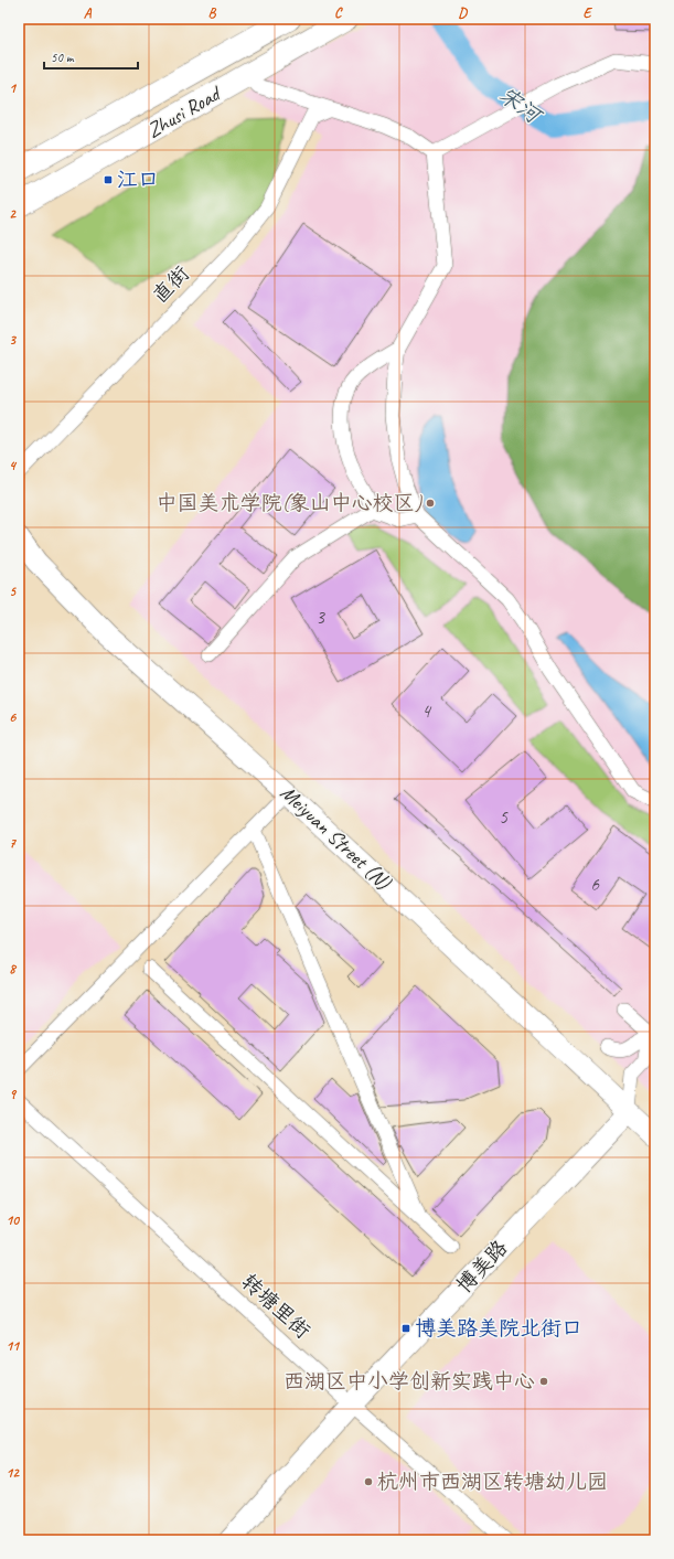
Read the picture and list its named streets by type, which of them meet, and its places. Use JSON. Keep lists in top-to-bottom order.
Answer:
{
  "streets": {
    "main road": ["Zhusi Road"],
    "street": [
      "直街",
      "Meiyuan Street (N)",
      "博美路",
      "转塘里街"
    ]
  },
  "crossings": [
    ["Meiyuan Street (N)", "博美路"],
    ["博美路", "转塘里街"]
  ],
  "water": ["宋河"],
  "places": {
    "transit": ["江口", "博美路美院北街口"],
    "other": ["中国美术学院(象山中心校区)", "西湖区中小学创新实践中心", "杭州市西湖区转塘幼儿园"]
  },
  "house_numbers": [
    "3",
    "4",
    "5",
    "6"
  ],
  "scale_bar": "50 m",
  "grid": {
    "columns": [
      "A",
      "B",
      "C",
      "D",
      "E"
    ],
    "rows": [
      "1",
      "2",
      "3",
      "4",
      "5",
      "6",
      "7",
      "8",
      "9",
      "10",
      "11",
      "12"
    ]
  }
}
